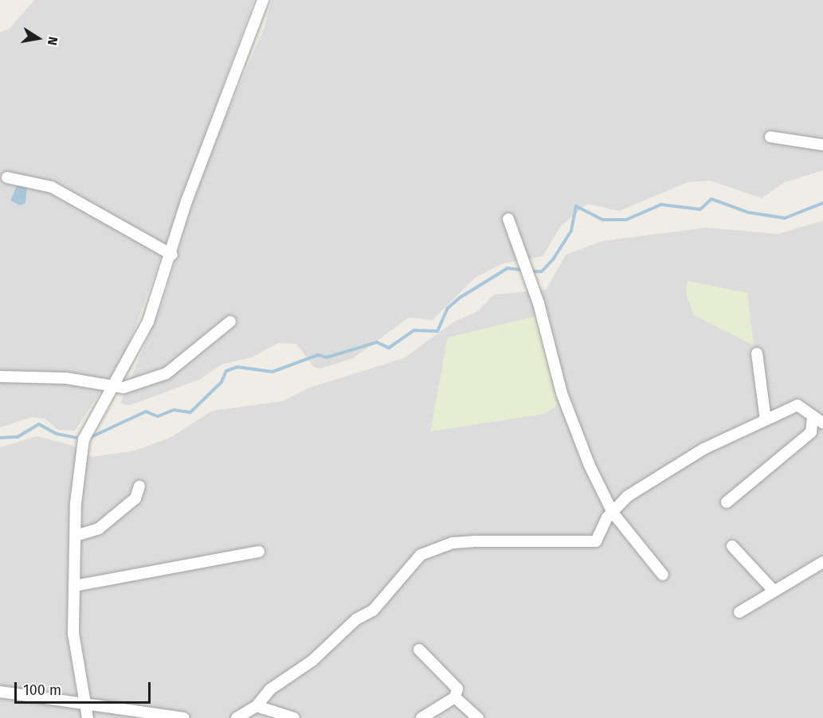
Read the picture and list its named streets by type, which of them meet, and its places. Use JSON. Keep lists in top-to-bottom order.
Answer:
{
  "scale_bar": "100 m",
  "north": "right"
}
